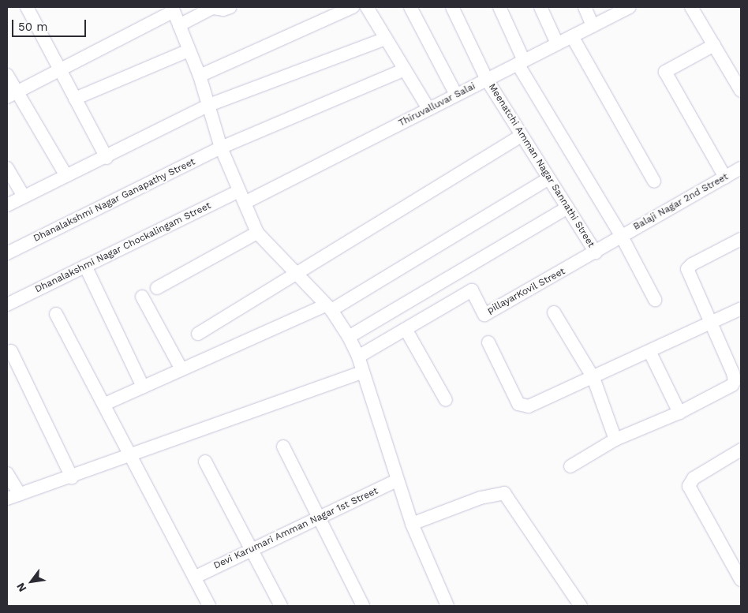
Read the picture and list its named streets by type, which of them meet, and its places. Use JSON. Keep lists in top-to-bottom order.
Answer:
{
  "streets": {
    "street": [
      "Thiruvalluvar Salai",
      "Meenatchi Amman Nagar Sannathi Street",
      "Dhanalakshmi Nagar Ganapathy Street",
      "Balaji Nagar 2nd Street",
      "Dhanalakshmi Nagar Chockalingam Street",
      "pillayarKovil Street",
      "Devi Karumari Amman Nagar 1st Street"
    ]
  },
  "crossings": [
    ["Thiruvalluvar Salai", "Meenatchi Amman Nagar Sannathi Street"],
    ["Thiruvalluvar Salai", "Dhanalakshmi Nagar Chockalingam Street"],
    ["Meenatchi Amman Nagar Sannathi Street", "pillayarKovil Street"],
    ["Balaji Nagar 2nd Street", "pillayarKovil Street"]
  ],
  "scale_bar": "50 m",
  "north": "bottom left"
}
